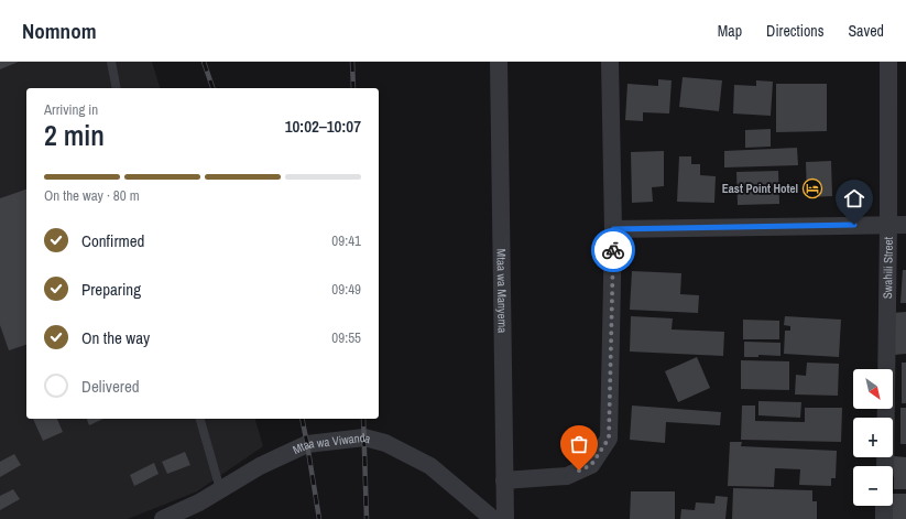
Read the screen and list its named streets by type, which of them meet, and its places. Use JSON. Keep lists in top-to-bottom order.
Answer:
{
  "streets": {
    "street": ["Swahili Street", "Mtaa wa Manyema", "Mtaa wa Viwanda"]
  },
  "places": {
    "hotel": ["East Point Hotel"]
  },
  "north": "bottom right",
  "page": {
    "header": "Nomnom",
    "nav": ["Map", "Directions", "Saved"],
    "heading": ["2 min", "Arriving in", "10:02–10:07"],
    "bar": "On the way · 80 m",
    "list": [
      ["Confirmed", "09:41"],
      ["Preparing", "09:49"],
      ["On the way", "09:55"],
      "Delivered"
    ],
    "map_buttons": ["+", "−"]
  }
}
